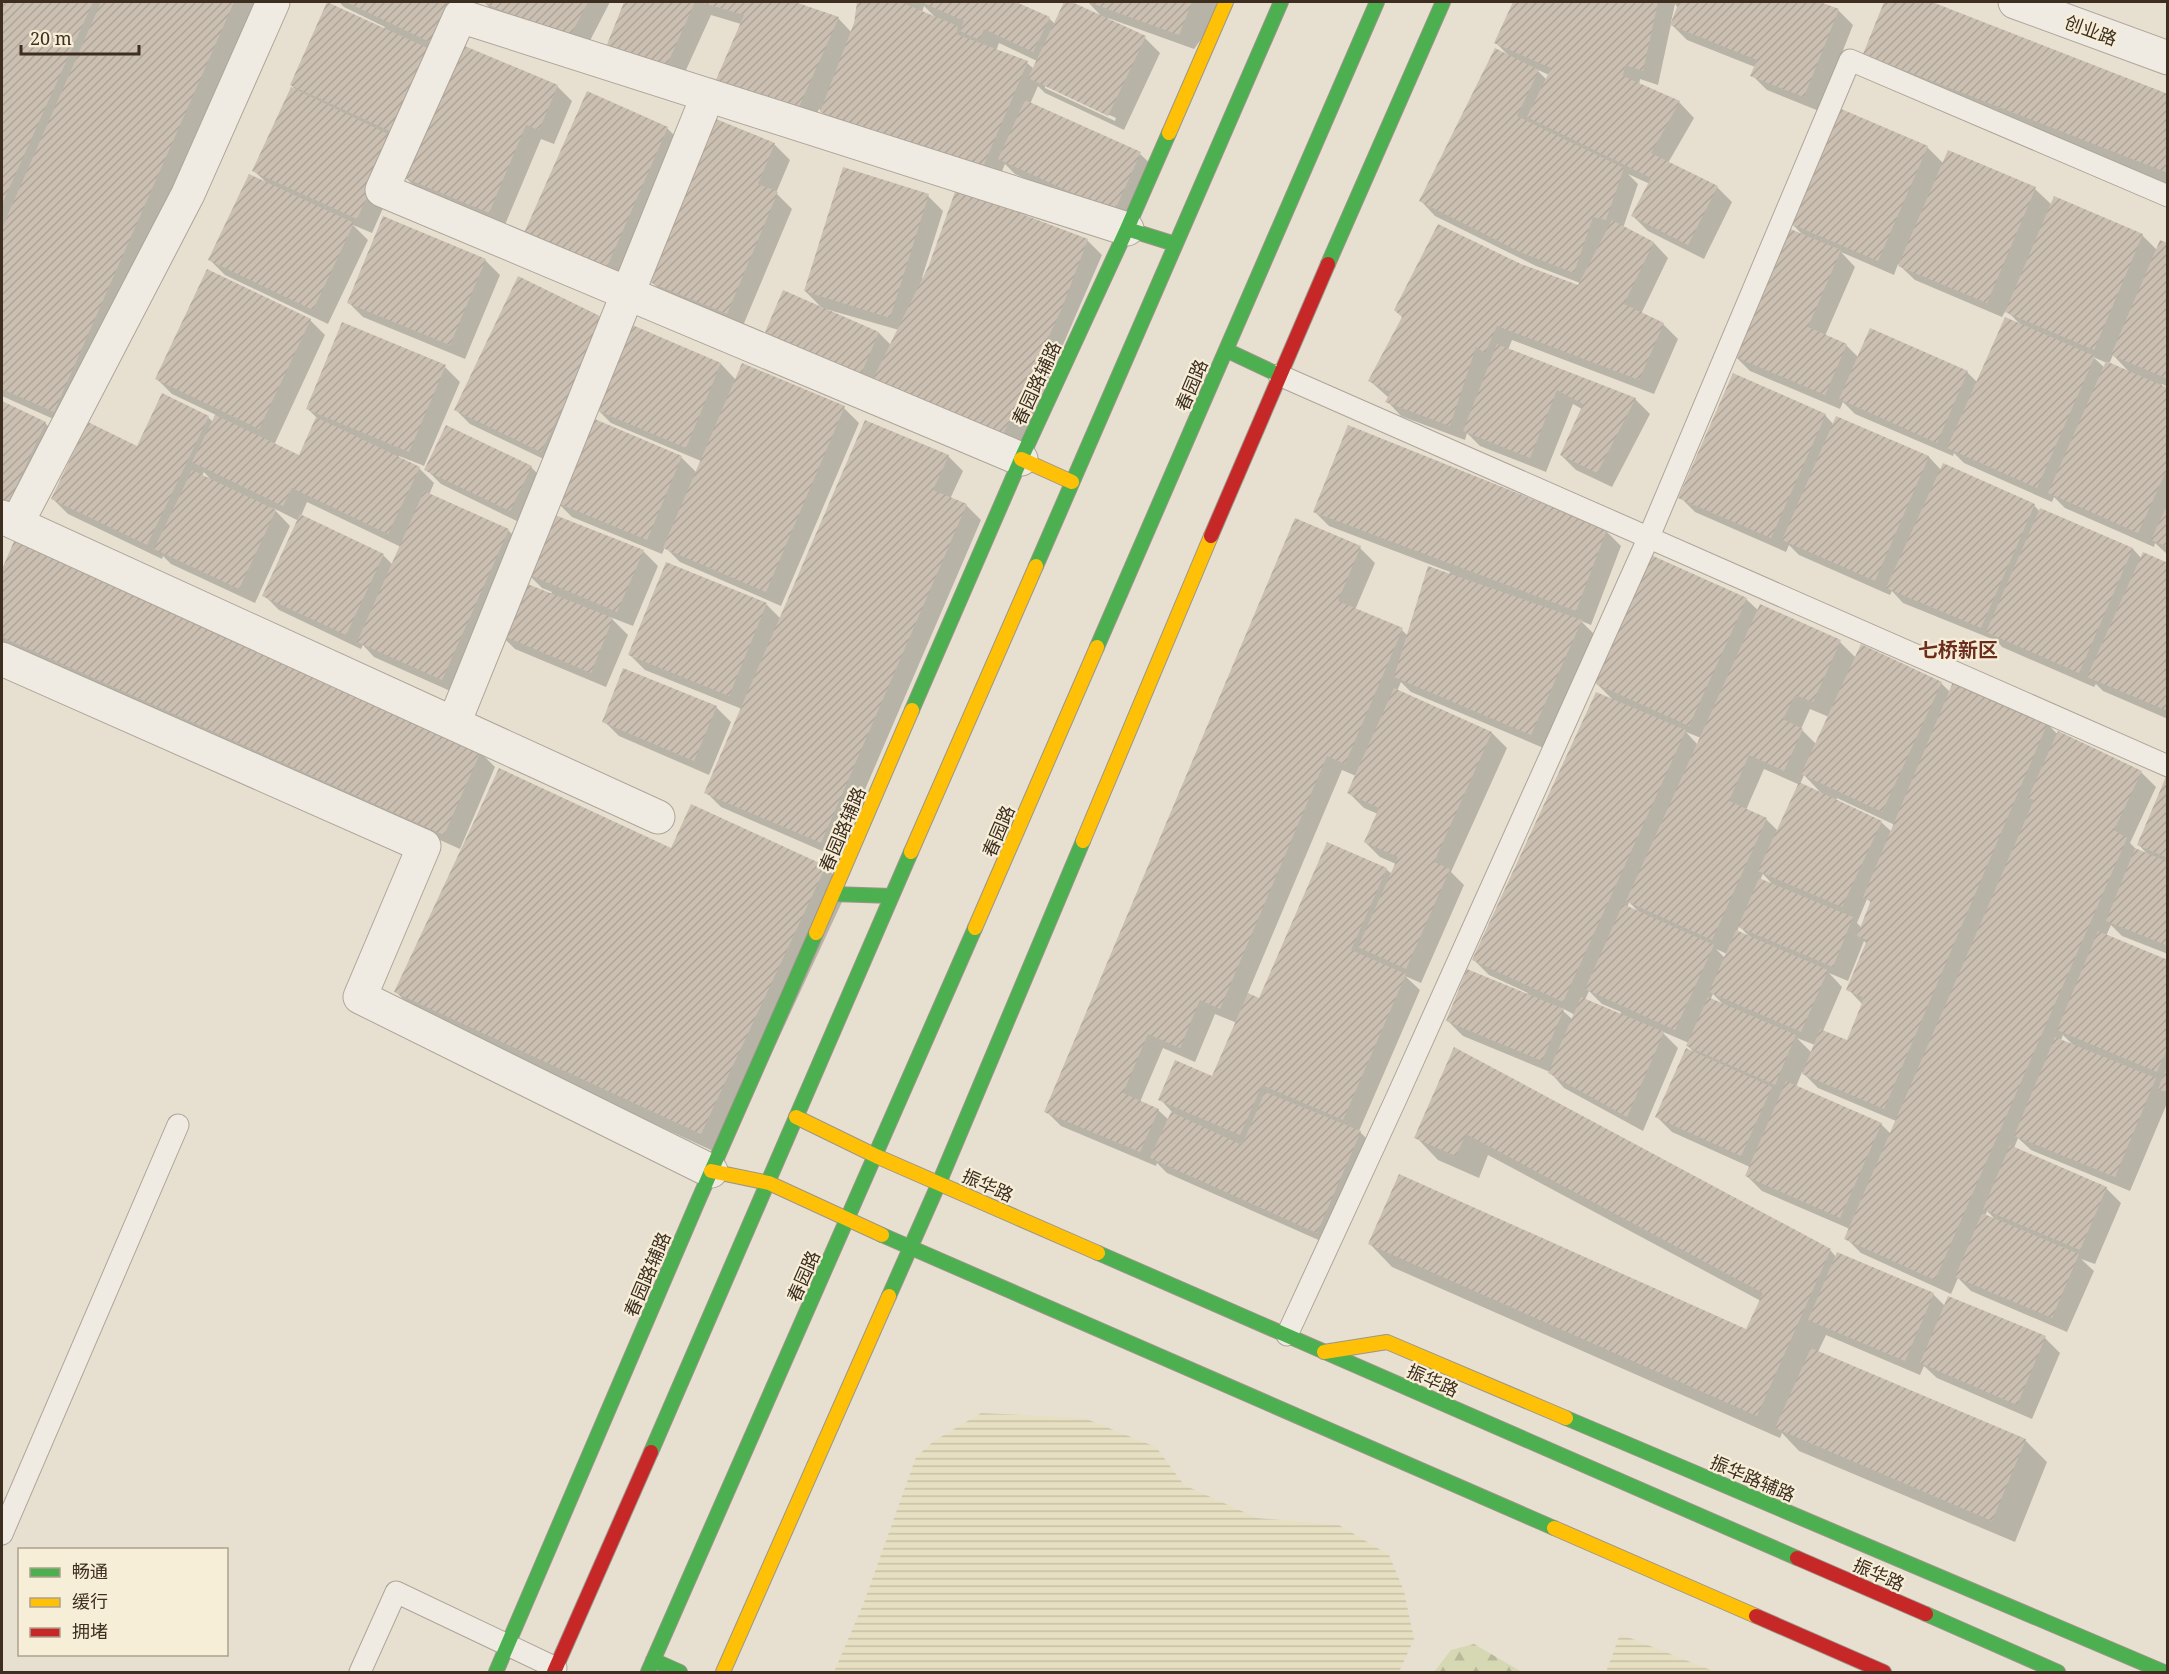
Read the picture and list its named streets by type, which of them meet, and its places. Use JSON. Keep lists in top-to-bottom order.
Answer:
{
  "streets": {
    "main road": [
      "春园路辅路",
      "春园路",
      "振华路",
      "振华路辅路"
    ],
    "street": ["创业路"]
  },
  "crossings": [
    ["春园路", "振华路"],
    ["振华路", "振华路辅路"]
  ],
  "districts": ["七桥新区"],
  "legend": ["畅通", "缓行", "拥堵"],
  "scale_bar": "20 m"
}
